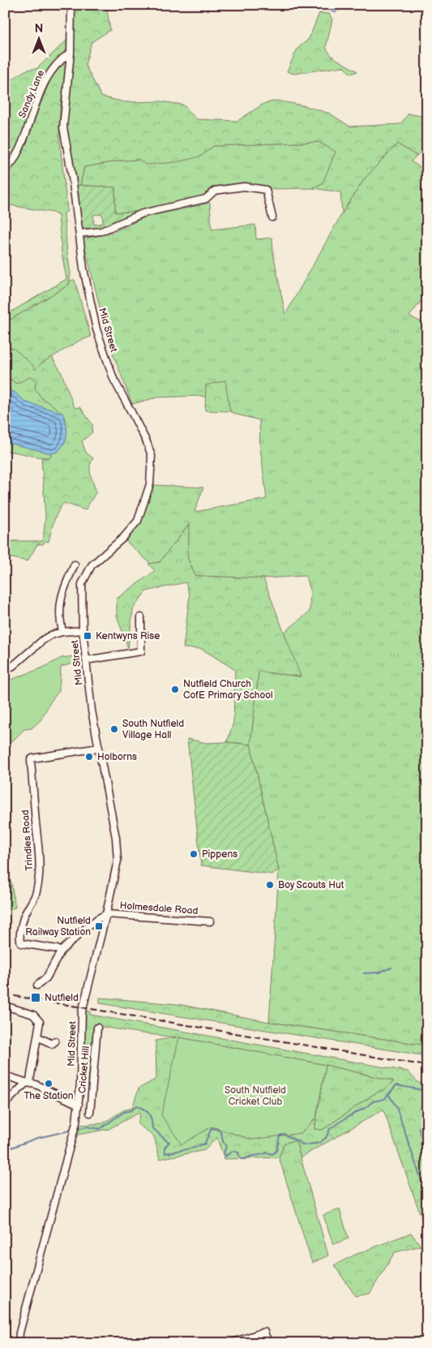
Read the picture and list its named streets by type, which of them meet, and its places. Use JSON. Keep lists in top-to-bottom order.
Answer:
{
  "streets": {
    "street": [
      "Sandy Lane",
      "Mid Street",
      "Trindles Road",
      "Holmesdale Road",
      "Cricket Hill"
    ]
  },
  "crossings": [
    ["Sandy Lane", "Mid Street"],
    ["Mid Street", "Trindles Road"],
    ["Mid Street", "Holmesdale Road"]
  ],
  "parks": ["South Nutfield Cricket Club"],
  "places": {
    "transit": ["Kentwyns Rise", "Nutfield Railway Station", "Nutfield"],
    "other": [
      "Nutfield Church CofE Primary School",
      "South Nutfield Village Hall",
      "Holborns",
      "Pippens",
      "Boy Scouts Hut",
      "The Station"
    ]
  },
  "north": "top"
}
